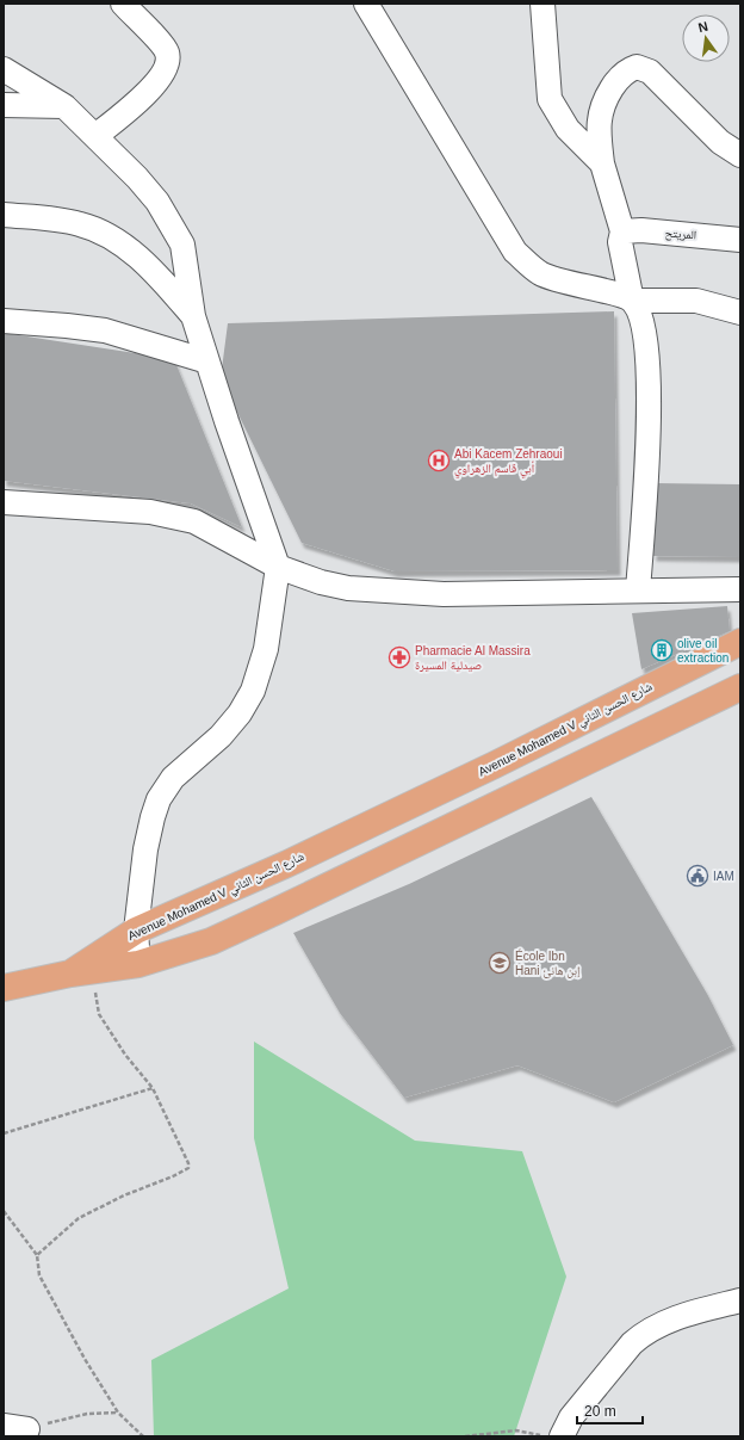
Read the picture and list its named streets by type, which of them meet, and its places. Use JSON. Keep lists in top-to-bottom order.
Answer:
{
  "streets": {
    "main road": ["Avenue Mohamed V شارع الحسن الثاني"],
    "street": ["المريتح"]
  },
  "places": {
    "hospital": ["Abi Kacem Zehraoui أبي قاسم الزهراوي"],
    "building": ["olive oil extraction"],
    "pharmacy": ["Pharmacie Al Massira صيدلية المسيرة"],
    "public building": ["IAM"],
    "school or university": ["École Ibn Hani إبن هانئ"]
  },
  "scale_bar": "20 m",
  "north": "top"
}
